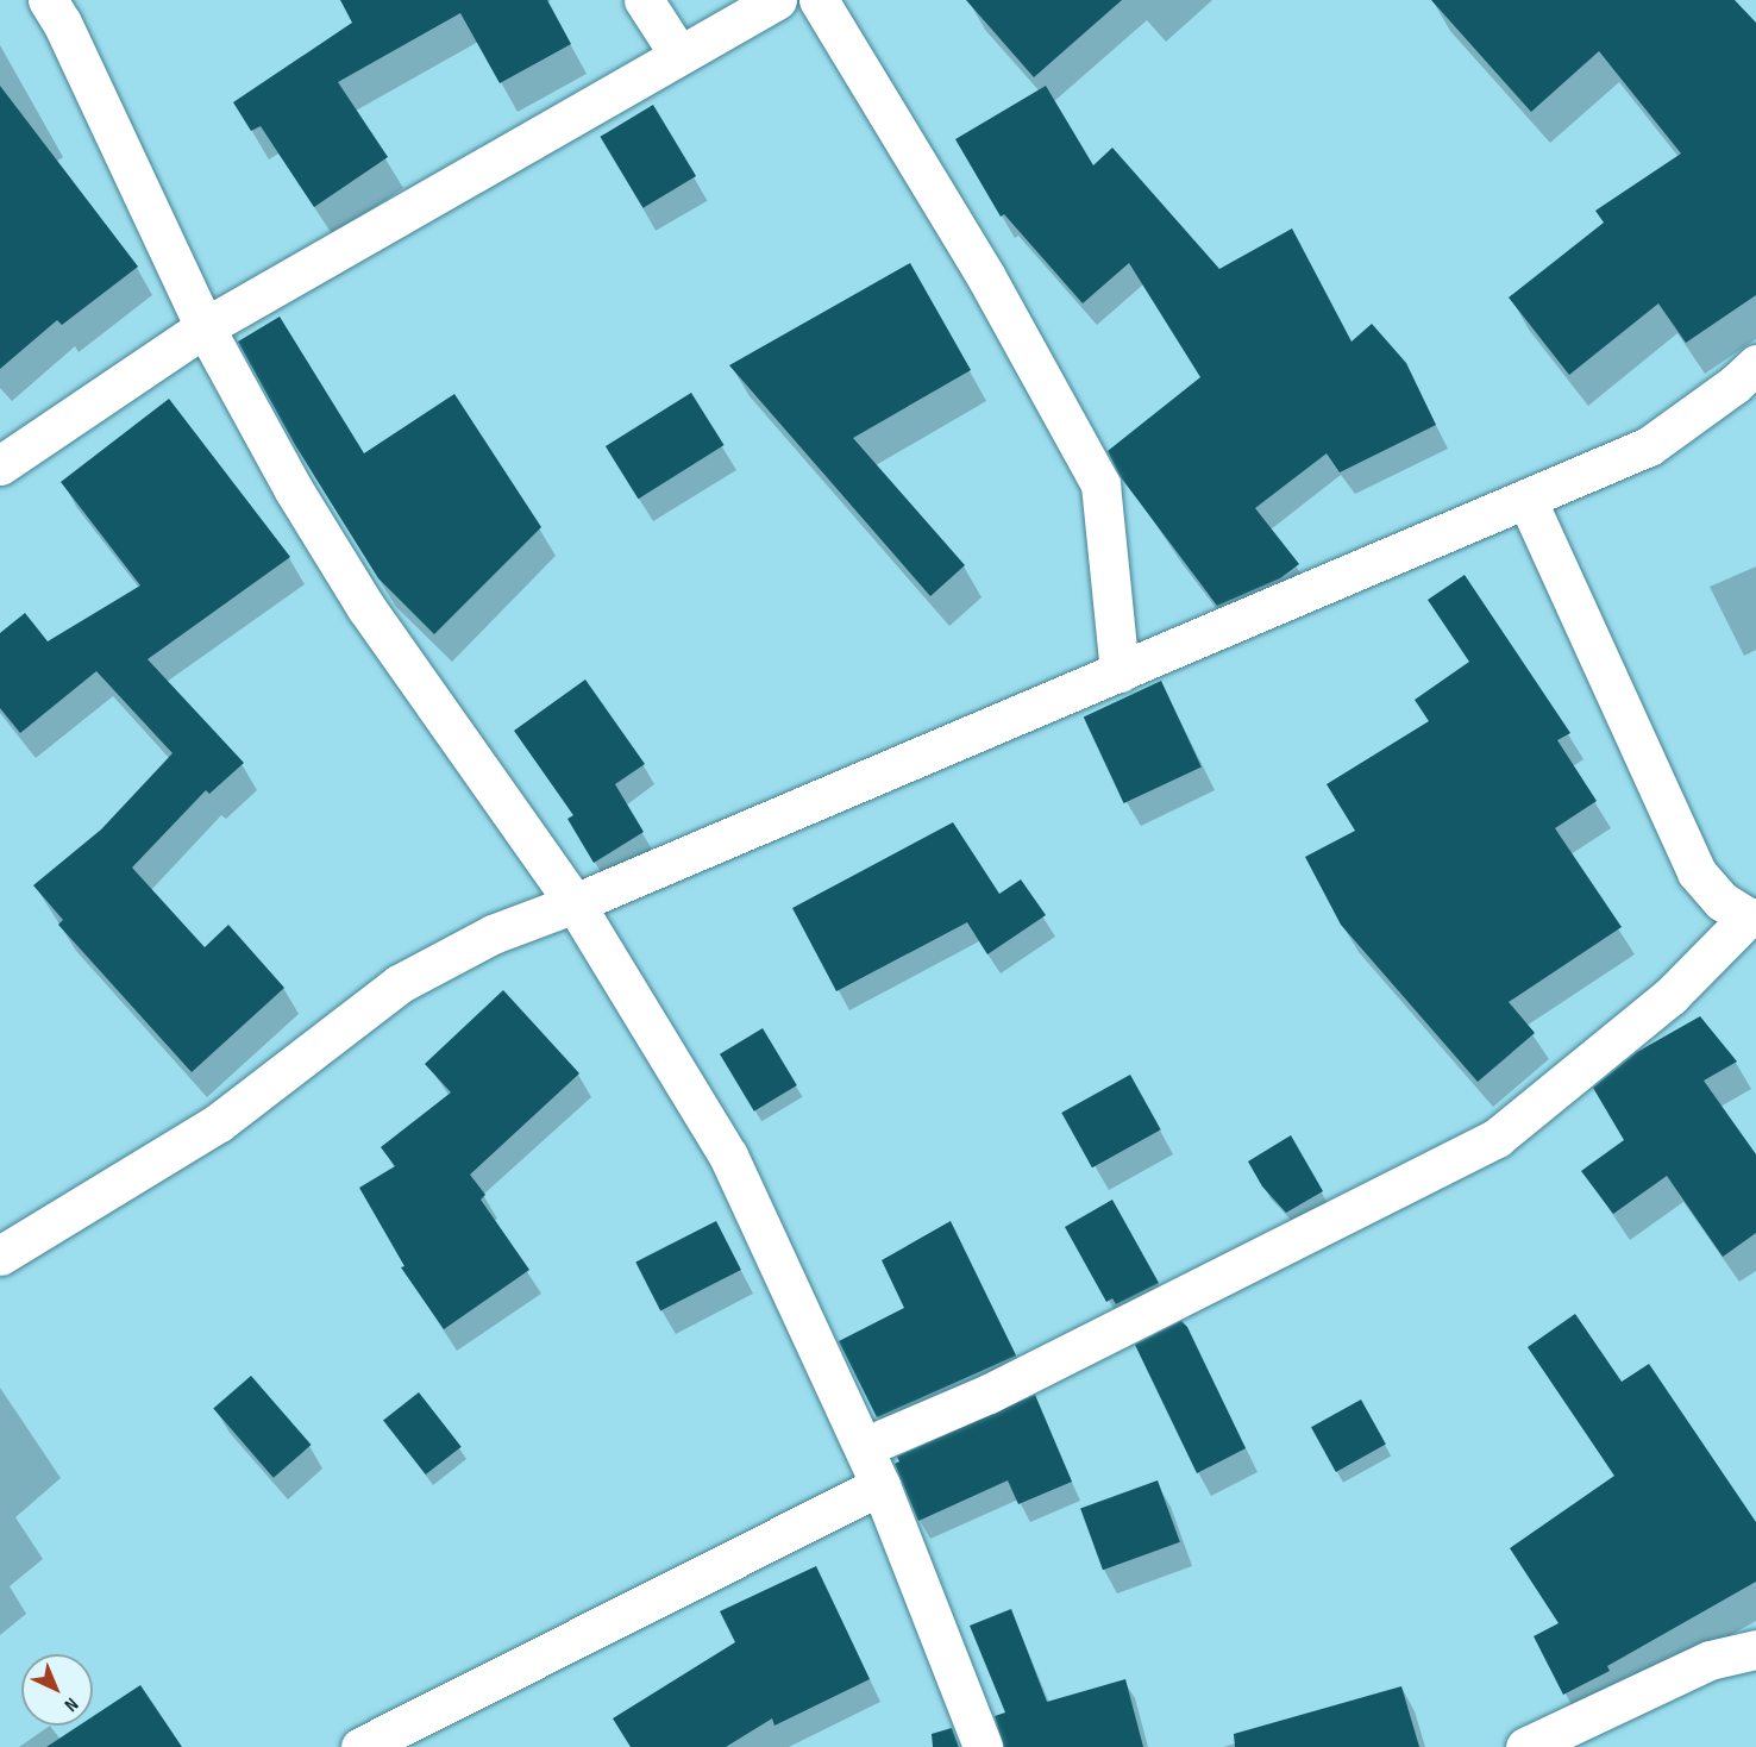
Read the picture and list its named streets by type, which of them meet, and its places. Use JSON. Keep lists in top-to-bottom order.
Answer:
{
  "north": "bottom right"
}
